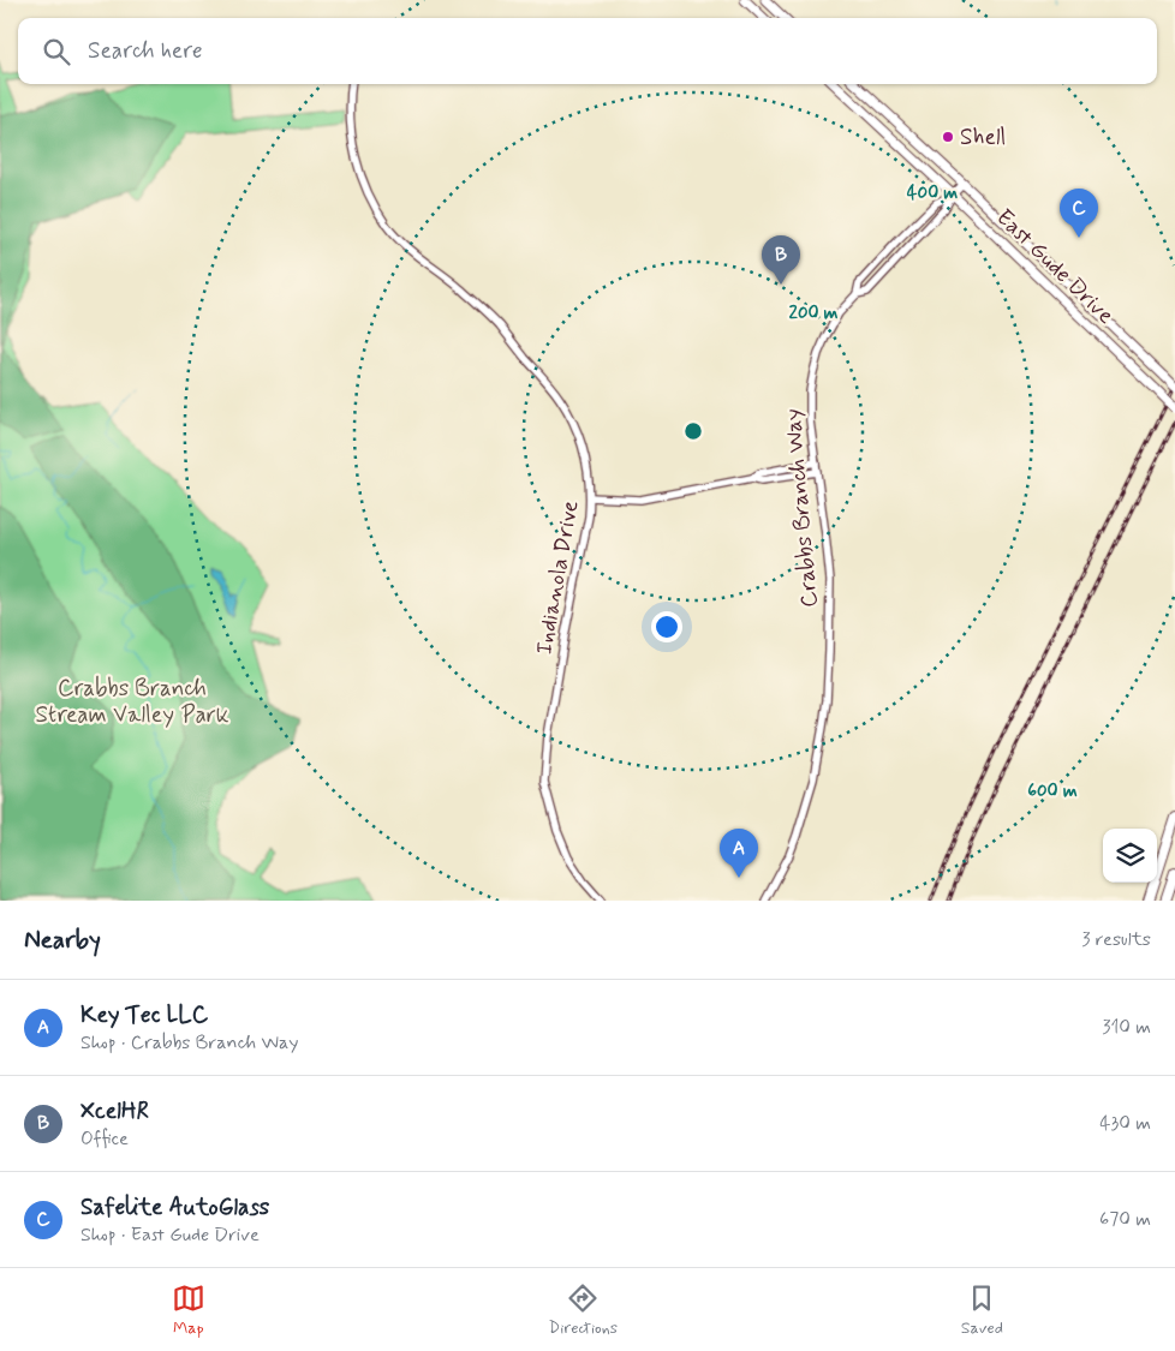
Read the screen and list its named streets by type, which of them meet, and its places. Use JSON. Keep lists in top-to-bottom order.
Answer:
{
  "streets": {
    "main road": ["East Gude Drive"],
    "street": ["Crabbs Branch Way", "Indianola Drive"]
  },
  "crossings": [
    ["East Gude Drive", "Crabbs Branch Way"]
  ],
  "parks": ["Crabbs Branch Stream Valley Park"],
  "places": ["Shell"],
  "page": {
    "search": "Search here",
    "pins": ["C", "B", "A"],
    "heading": ["Nearby", "3 results"],
    "list": [
      {
        "mark": "A",
        "name": "Key Tec LLC",
        "note": "Shop · Crabbs Branch Way",
        "value": "310 m"
      },
      {
        "mark": "B",
        "name": "XcelHR",
        "note": "Office",
        "value": "430 m"
      },
      {
        "mark": "C",
        "name": "Safelite AutoGlass",
        "note": "Shop · East Gude Drive",
        "value": "670 m"
      }
    ],
    "nav": ["Map", "Directions", "Saved"]
  },
  "rings": ["400 m", "200 m", "600 m"]
}
